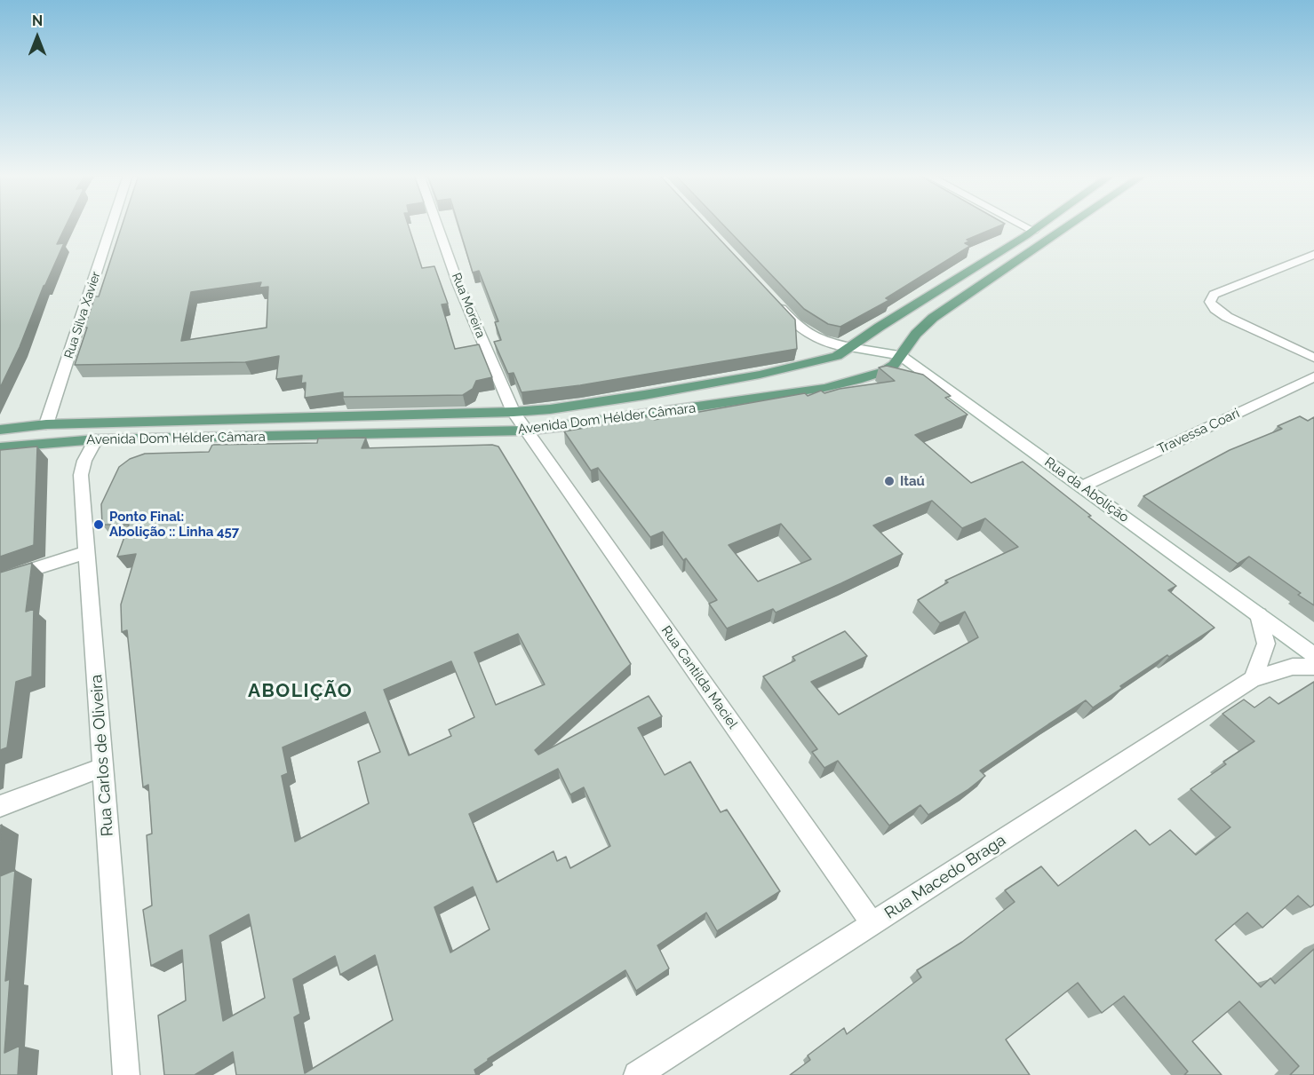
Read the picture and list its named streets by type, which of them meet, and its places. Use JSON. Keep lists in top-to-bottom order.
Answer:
{
  "streets": {
    "main road": ["Avenida Dom Hélder Câmara"],
    "street": [
      "Rua Moreira",
      "Rua Silva Xavier",
      "Travessa Coari",
      "Rua da Abolição",
      "Rua Cantilda Maciel",
      "Rua Carlos de Oliveira",
      "Rua Macedo Braga"
    ]
  },
  "crossings": [
    ["Rua Moreira", "Avenida Dom Hélder Câmara"],
    ["Rua Moreira", "Rua Cantilda Maciel"],
    ["Rua Silva Xavier", "Avenida Dom Hélder Câmara"],
    ["Avenida Dom Hélder Câmara", "Rua da Abolição"],
    ["Avenida Dom Hélder Câmara", "Rua Cantilda Maciel"],
    ["Avenida Dom Hélder Câmara", "Rua Carlos de Oliveira"],
    ["Travessa Coari", "Rua da Abolição"],
    ["Rua Cantilda Maciel", "Rua Macedo Braga"]
  ],
  "districts": ["ABOLIÇÃO"],
  "places": ["Itaú", "Ponto Final: Abolição :: Linha 457"],
  "north": "top"
}
